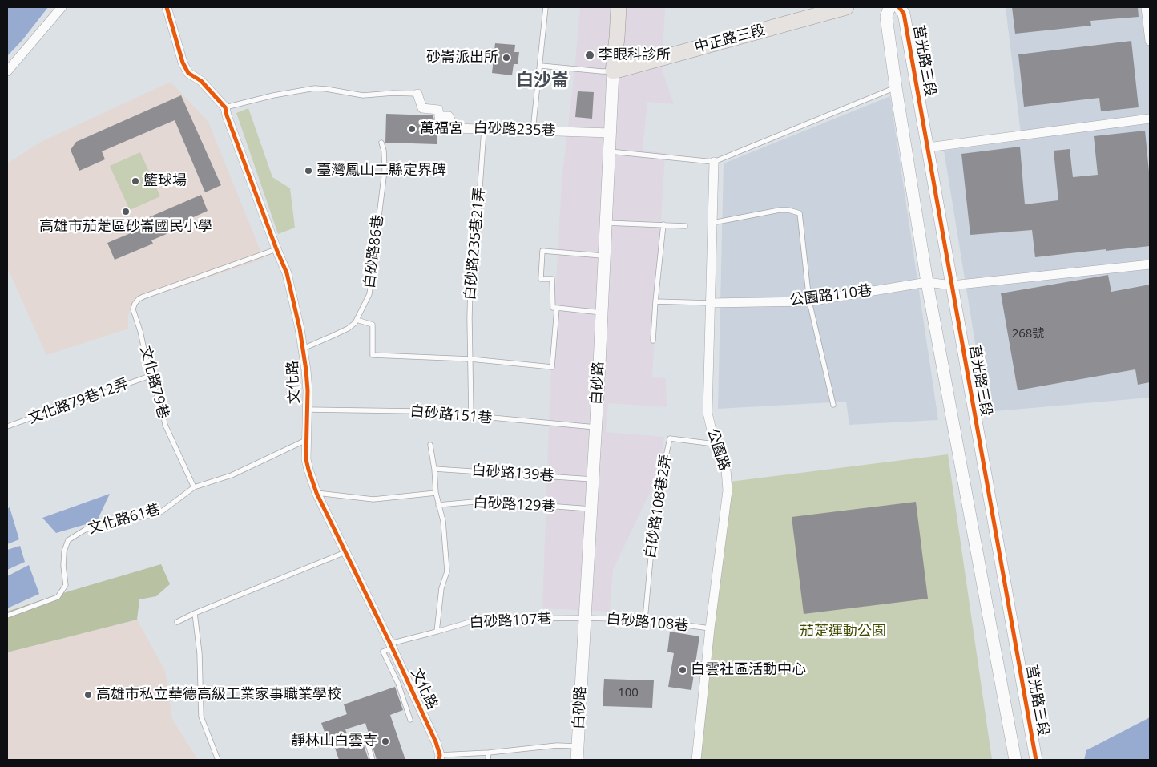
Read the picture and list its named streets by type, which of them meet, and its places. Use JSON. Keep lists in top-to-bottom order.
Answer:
{
  "streets": {
    "main road": ["中正路三段", "白砂路"],
    "street": [
      "莒光路三段",
      "白砂路235巷",
      "公園路110巷",
      "文化路",
      "公園路"
    ],
    "lane": [
      "白砂路235巷21弄",
      "白砂路86巷",
      "文化路79巷",
      "文化路79巷12弄",
      "白砂路151巷",
      "白砂路139巷",
      "白砂路129巷",
      "白砂路108巷2弄",
      "文化路61巷",
      "白砂路107巷",
      "白砂路108巷"
    ]
  },
  "crossings": [
    ["中正路三段", "白砂路"],
    ["莒光路三段", "公園路110巷"],
    ["白砂路235巷", "白砂路235巷21弄"],
    ["白砂路235巷", "白砂路"],
    ["白砂路235巷21弄", "白砂路151巷"],
    ["白砂路86巷", "文化路"],
    ["公園路110巷", "公園路"],
    ["文化路79巷", "文化路"],
    ["文化路79巷", "文化路79巷12弄"],
    ["文化路79巷", "文化路61巷"],
    ["文化路", "白砂路151巷"],
    ["文化路", "白砂路107巷"],
    ["白砂路", "白砂路151巷"],
    ["白砂路", "白砂路139巷"],
    ["白砂路", "白砂路129巷"],
    ["白砂路", "白砂路107巷"],
    ["白砂路", "白砂路108巷"],
    ["公園路", "白砂路108巷2弄"],
    ["公園路", "白砂路108巷"],
    ["白砂路108巷2弄", "白砂路108巷"],
    ["白砂路107巷", "白砂路108巷"]
  ],
  "districts": ["白沙崙"],
  "parks": ["茄萣運動公園"],
  "places": [
    "李眼科診所",
    "砂崙派出所",
    "萬福宮",
    "臺灣鳳山二縣定界碑",
    "籃球場",
    "高雄市茄萣區砂崙國民小學",
    "白雲社區活動中心",
    "高雄市私立華德高級工業家事職業學校",
    "靜林山白雲寺"
  ],
  "house_numbers": ["268號", "100"]
}
